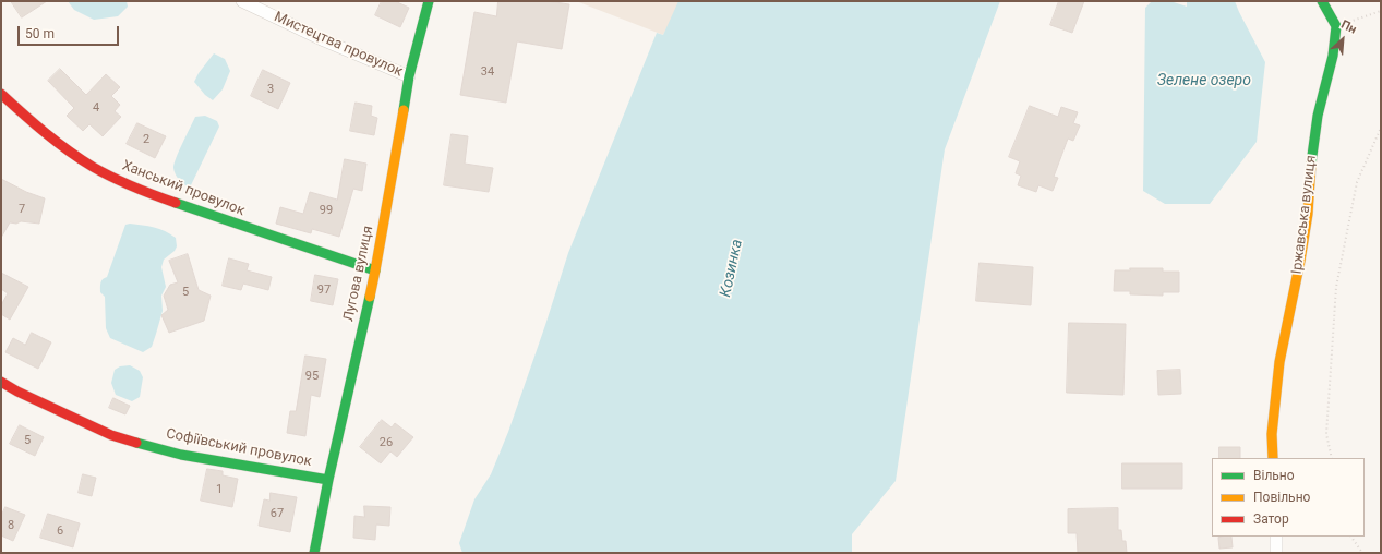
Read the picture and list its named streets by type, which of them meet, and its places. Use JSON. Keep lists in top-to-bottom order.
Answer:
{
  "streets": {
    "street": [
      "Мистецтва провулок",
      "Ханський провулок",
      "Іржавська вулиця",
      "Лугова вулиця",
      "Софіївський провулок"
    ]
  },
  "crossings": [
    ["Мистецтва провулок", "Лугова вулиця"],
    ["Ханський провулок", "Лугова вулиця"],
    ["Лугова вулиця", "Софіївський провулок"]
  ],
  "water": ["Зелене озеро", "Козинка"],
  "house_numbers": [
    "34",
    "3",
    "4",
    "2",
    "7",
    "99",
    "97",
    "5",
    "95",
    "5",
    "26",
    "1",
    "67",
    "8",
    "6"
  ],
  "legend": ["Вільно", "Повільно", "Затор"],
  "scale_bar": "50 m",
  "north": "top right"
}
